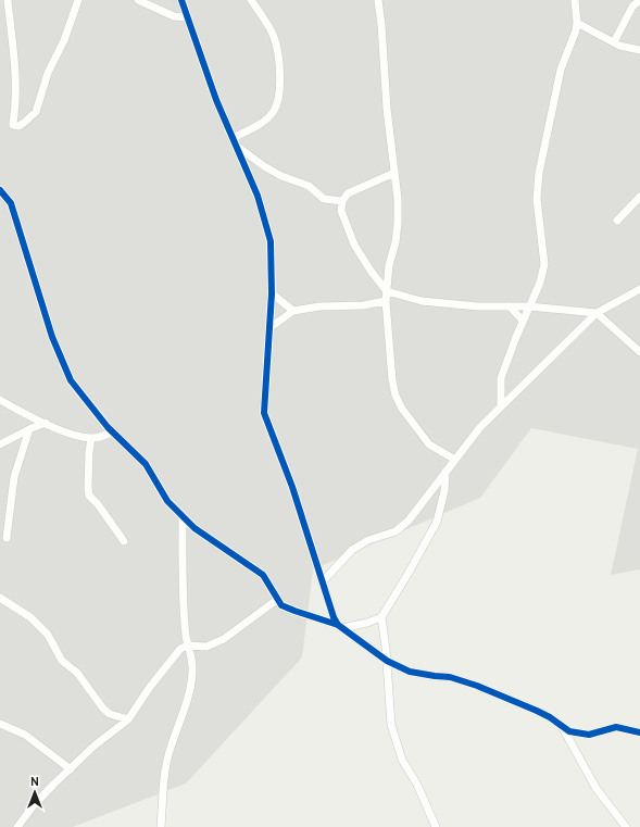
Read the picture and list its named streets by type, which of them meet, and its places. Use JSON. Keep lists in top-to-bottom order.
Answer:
{
  "north": "top"
}
